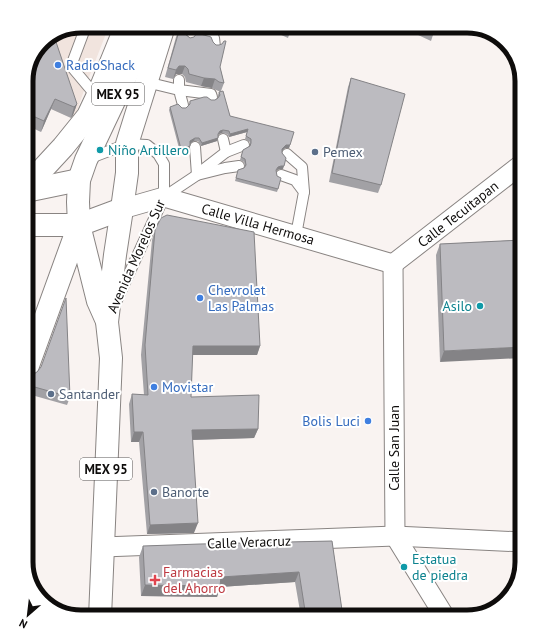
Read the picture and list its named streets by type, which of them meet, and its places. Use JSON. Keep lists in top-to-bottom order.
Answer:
{
  "streets": {
    "main road": ["MEX 95", "Avenida Morelos Sur"],
    "street": [
      "Calle Tecuitapan",
      "Calle Villa Hermosa",
      "Calle San Juan",
      "Calle Veracruz"
    ]
  },
  "crossings": [
    ["MEX 95", "Avenida Morelos Sur"],
    ["MEX 95", "Calle Veracruz"],
    ["Calle Tecuitapan", "Calle Villa Hermosa"],
    ["Calle Tecuitapan", "Calle San Juan"],
    ["Calle Villa Hermosa", "Avenida Morelos Sur"],
    ["Calle Villa Hermosa", "Calle San Juan"],
    ["Calle San Juan", "Calle Veracruz"]
  ],
  "places": {
    "other": [
      "RadioShack",
      "Niño Artillero",
      "Pemex",
      "Chevrolet Las Palmas",
      "Asilo",
      "Movistar",
      "Santander",
      "Bolis Luci",
      "Banorte",
      "Estatua de piedra"
    ],
    "health": ["Farmacias del Ahorro"]
  },
  "north": "bottom left"
}
